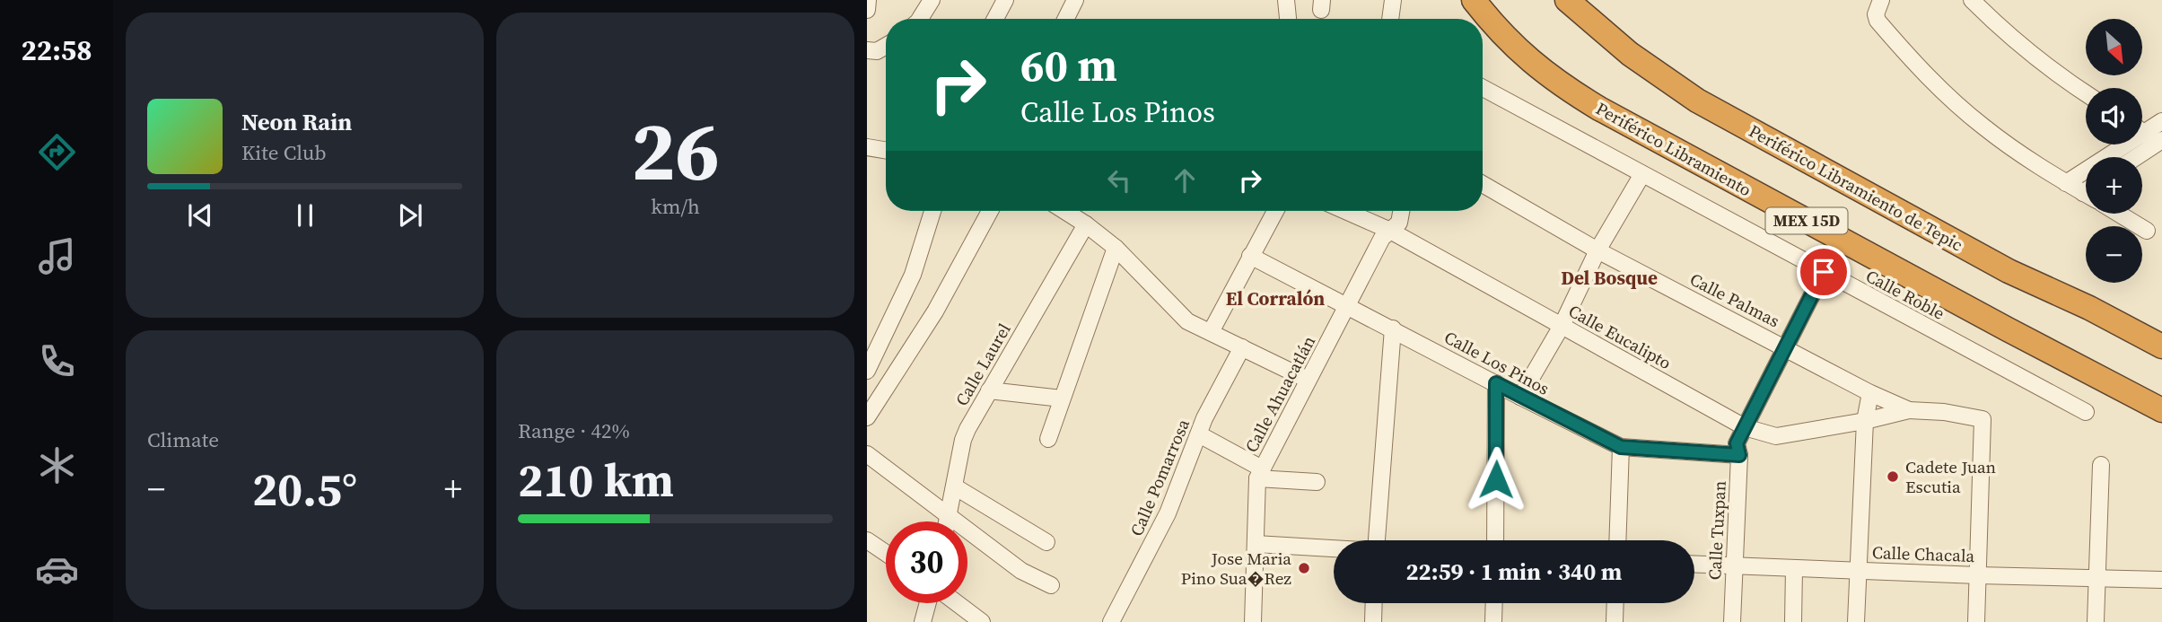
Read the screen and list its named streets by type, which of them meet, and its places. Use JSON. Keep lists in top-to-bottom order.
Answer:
{
  "streets": {
    "highway": ["Periférico Libramiento", "Periférico Libramiento de Tepic", "MEX 15D"],
    "street": [
      "Calle Roble",
      "Calle Palmas",
      "Calle Eucalipto",
      "Calle Los Pinos",
      "Calle Laurel",
      "Calle Ahuacatlán",
      "Calle Pomarrosa",
      "Calle Tuxpan",
      "Calle Chacala"
    ]
  },
  "crossings": [
    ["Calle Roble", "Calle Tuxpan"],
    ["Calle Palmas", "Calle Eucalipto"],
    ["Calle Palmas", "Calle Tuxpan"],
    ["Calle Palmas", "Calle Chacala"],
    ["Calle Eucalipto", "Calle Ahuacatlán"],
    ["Calle Eucalipto", "Calle Tuxpan"],
    ["Calle Los Pinos", "Calle Ahuacatlán"],
    ["Calle Los Pinos", "Calle Tuxpan"],
    ["Calle Tuxpan", "Calle Chacala"]
  ],
  "districts": ["Del Bosque", "El Corralón"],
  "places": ["Cadete Juan Escutia", "Jose Maria Pino Sua�Rez"],
  "north": "bottom right",
  "page": {
    "tabs": "22:58",
    "tile": [
      ["26", "km/h"],
      "Climate",
      ["Range · 42%", "210 km"]
    ],
    "map_buttons": ["+", "−"],
    "turn": ["60 m", "Calle Los Pinos"],
    "song": ["Neon Rain", "Kite Club"],
    "heat": ["−", "20.5°", "+"],
    "limit": "30",
    "trip": "22:59 · 1 min · 340 m"
  }
}
